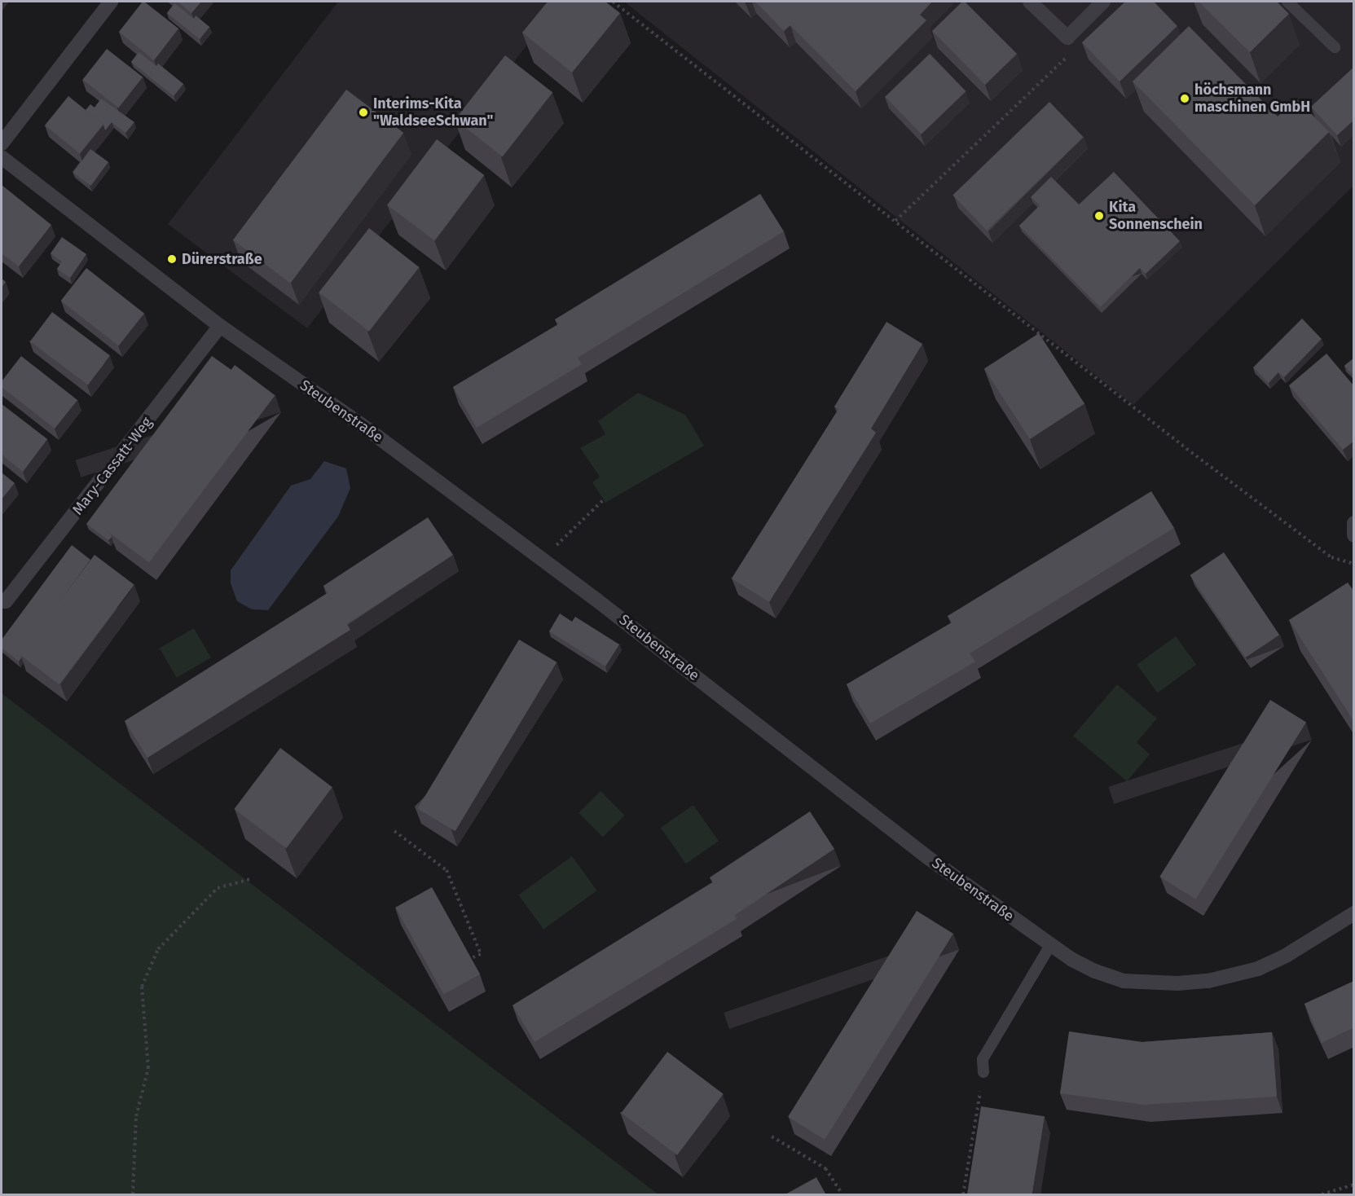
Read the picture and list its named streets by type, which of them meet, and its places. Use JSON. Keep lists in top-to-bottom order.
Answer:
{
  "streets": {
    "street": ["Steubenstraße", "Mary-Cassatt-Weg"]
  },
  "crossings": [
    ["Steubenstraße", "Mary-Cassatt-Weg"]
  ],
  "places": [
    "höchsmann maschinen GmbH",
    "Interims-Kita \"WaldseeSchwan\"",
    "Kita Sonnenschein",
    "Dürerstraße"
  ]
}
